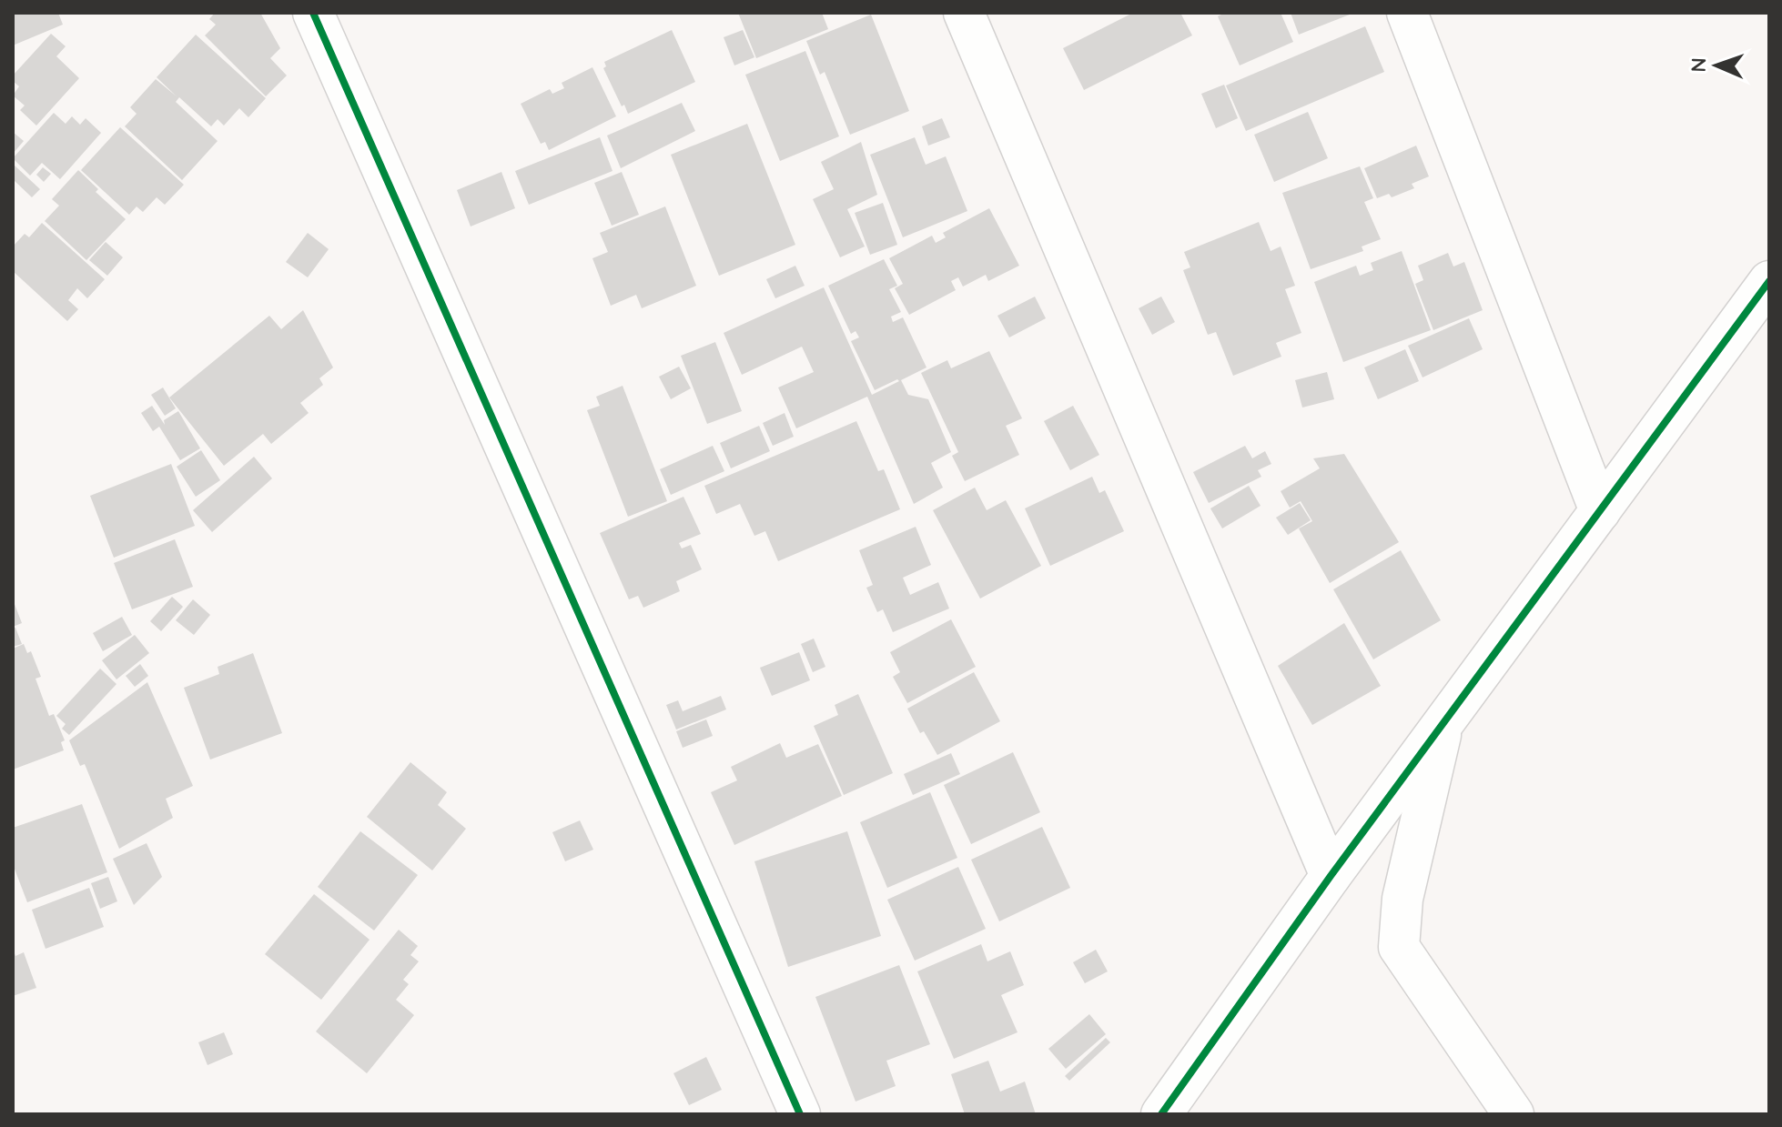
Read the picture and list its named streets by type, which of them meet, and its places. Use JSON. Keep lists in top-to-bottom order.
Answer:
{
  "north": "left"
}
